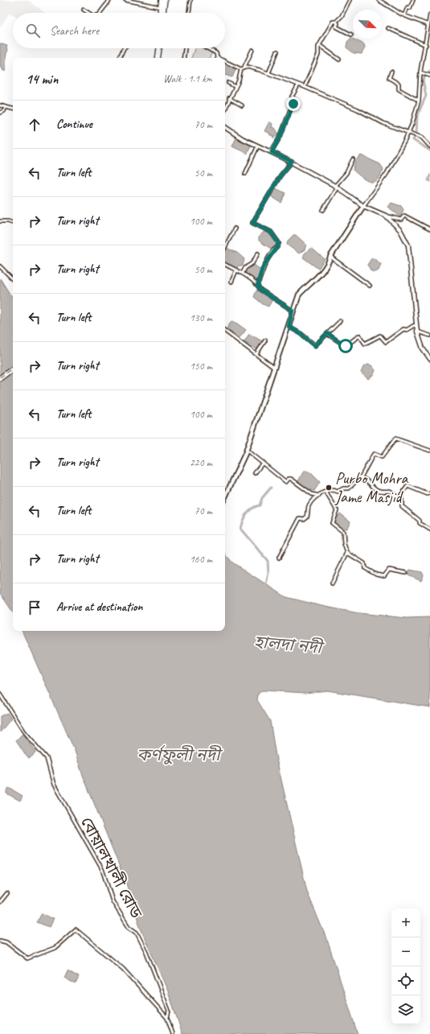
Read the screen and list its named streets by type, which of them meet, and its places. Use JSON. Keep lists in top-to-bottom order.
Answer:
{
  "streets": {
    "street": ["বোয়ালখালী রোড"]
  },
  "water": ["হালদা নদী", "কর্ণফুলী নদী"],
  "places": ["Purbo Mohra Jame Masjid"],
  "north": "bottom right",
  "page": {
    "search": "Search here",
    "heading": ["14 min", "Walk · 1.1 km"],
    "list": [
      ["Continue", "70 m"],
      ["Turn left", "50 m"],
      ["Turn right", "100 m"],
      ["Turn right", "50 m"],
      ["Turn left", "130 m"],
      ["Turn right", "150 m"],
      ["Turn left", "100 m"],
      ["Turn right", "220 m"],
      ["Turn left", "70 m"],
      ["Turn right", "160 m"],
      "Arrive at destination"
    ],
    "map_buttons": ["+", "−"]
  }
}
